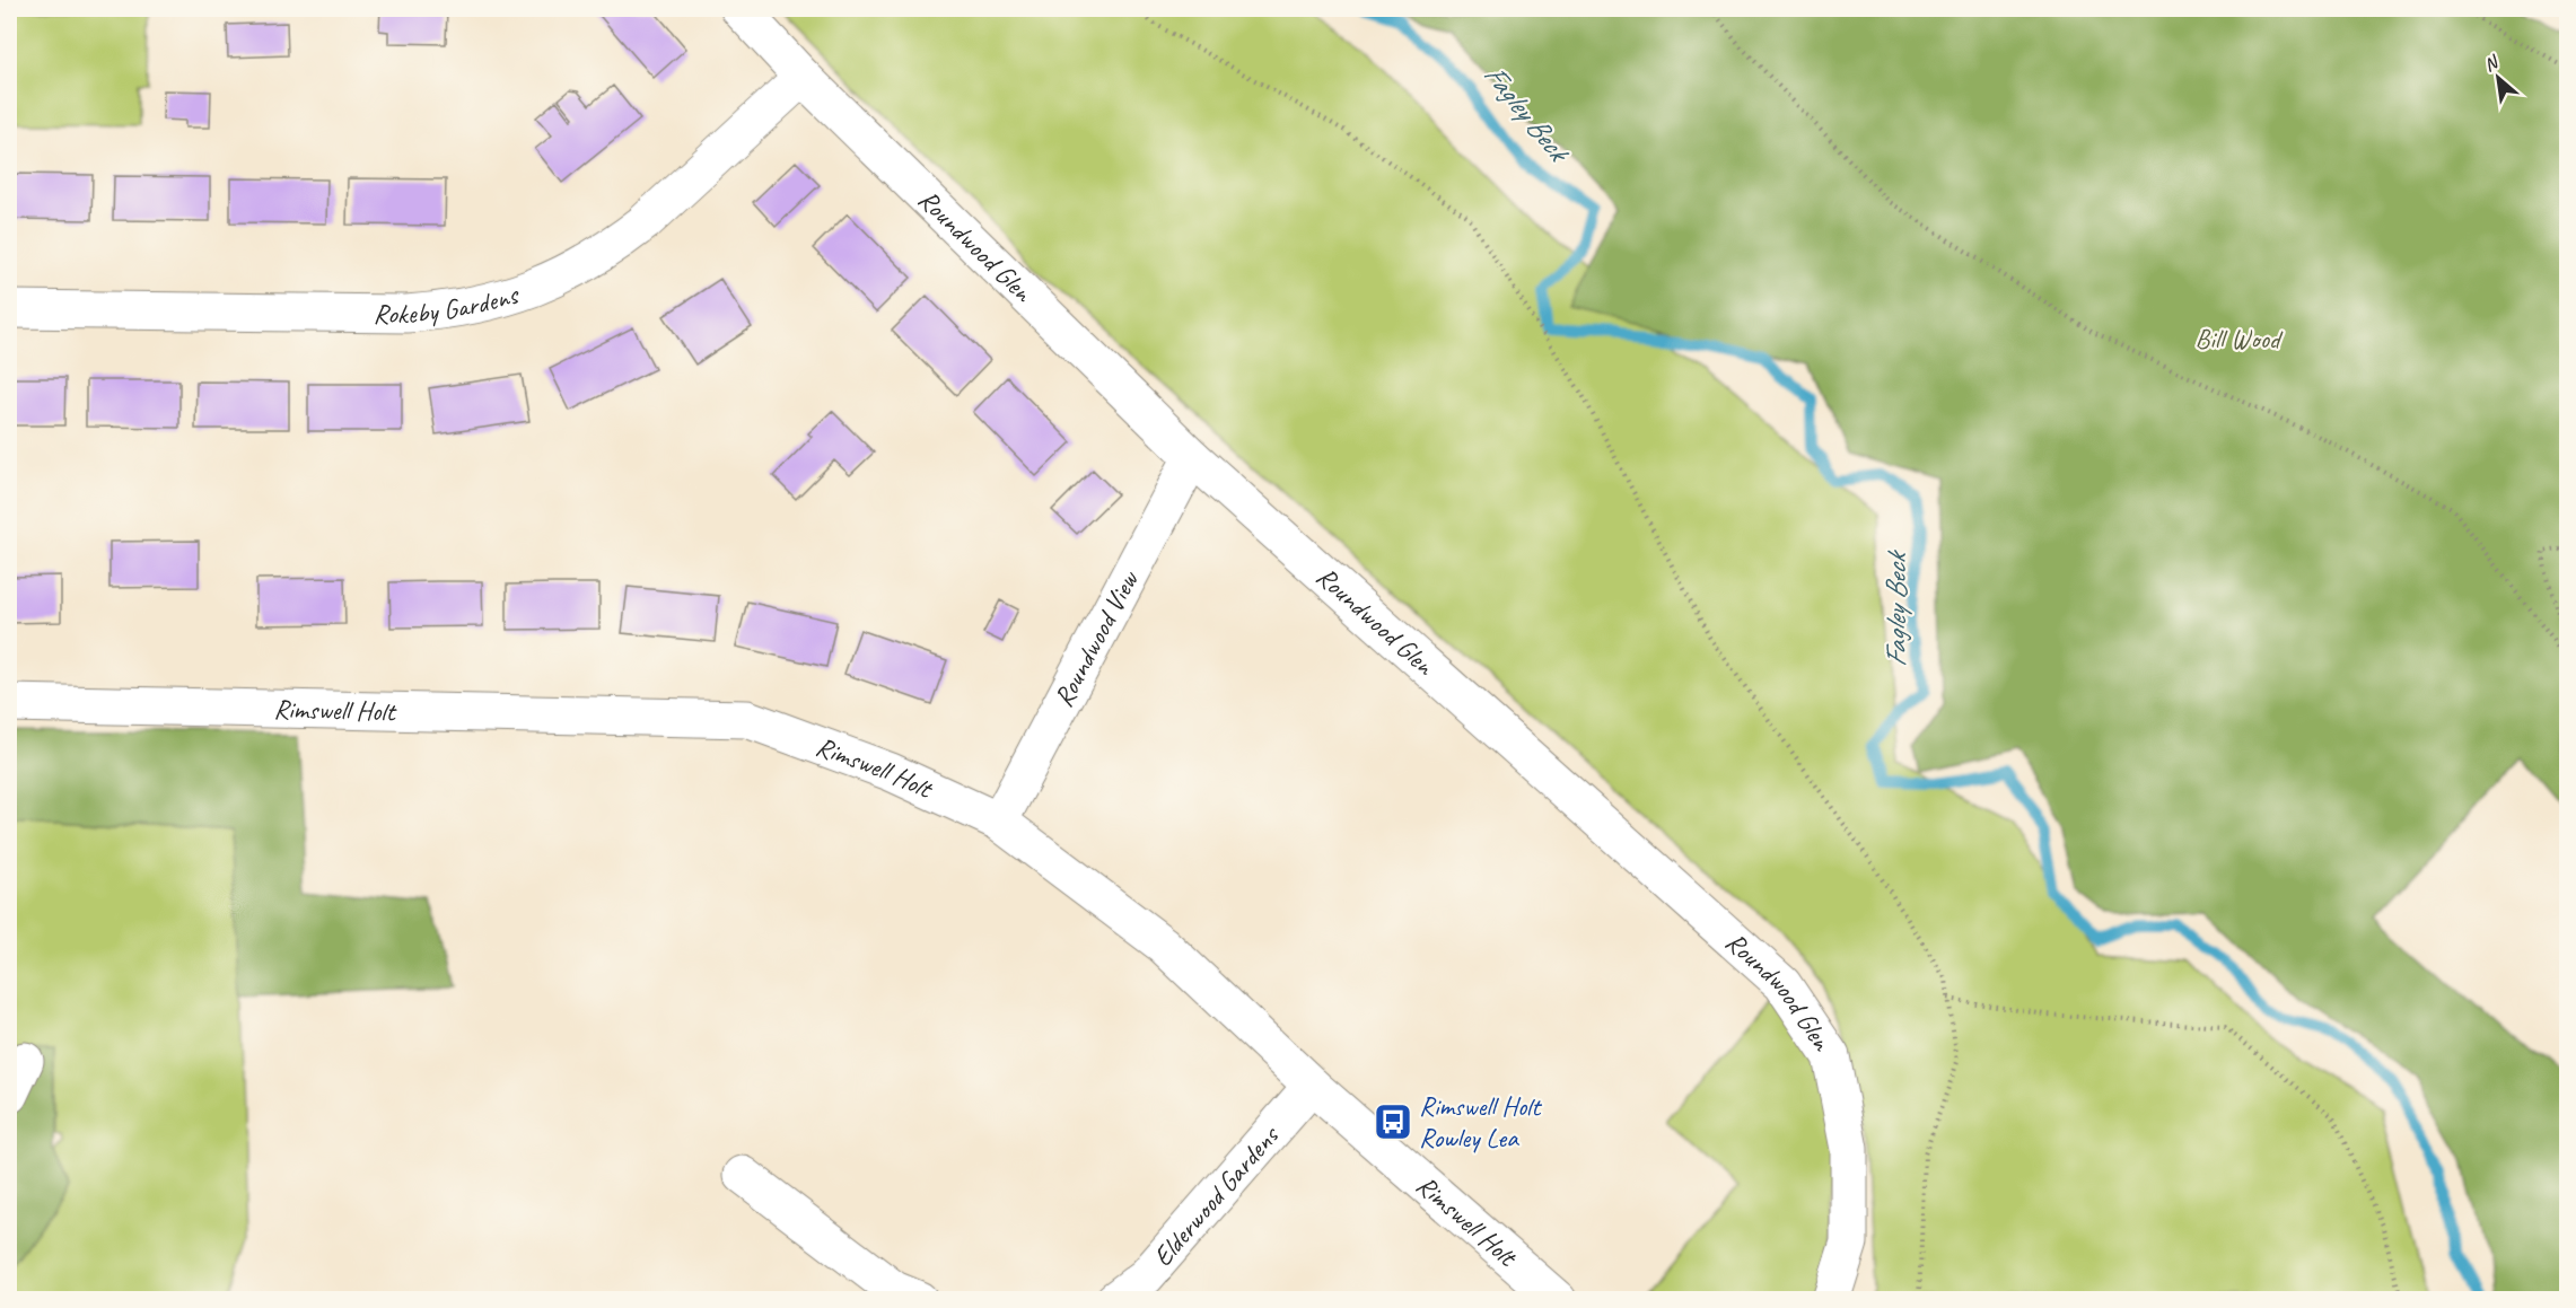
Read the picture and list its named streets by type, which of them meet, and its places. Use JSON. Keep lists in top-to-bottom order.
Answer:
{
  "streets": {
    "street": [
      "Roundwood Glen",
      "Rokeby Gardens",
      "Roundwood View",
      "Rimswell Holt",
      "Elderwood Gardens"
    ]
  },
  "crossings": [
    ["Roundwood Glen", "Rokeby Gardens"],
    ["Roundwood Glen", "Roundwood View"],
    ["Roundwood View", "Rimswell Holt"],
    ["Rimswell Holt", "Elderwood Gardens"]
  ],
  "water": ["Fagley Beck"],
  "parks": ["Bill Wood"],
  "places": {
    "bus stop": ["Rimswell Holt Rowley Lea"]
  },
  "north": "top left"
}
